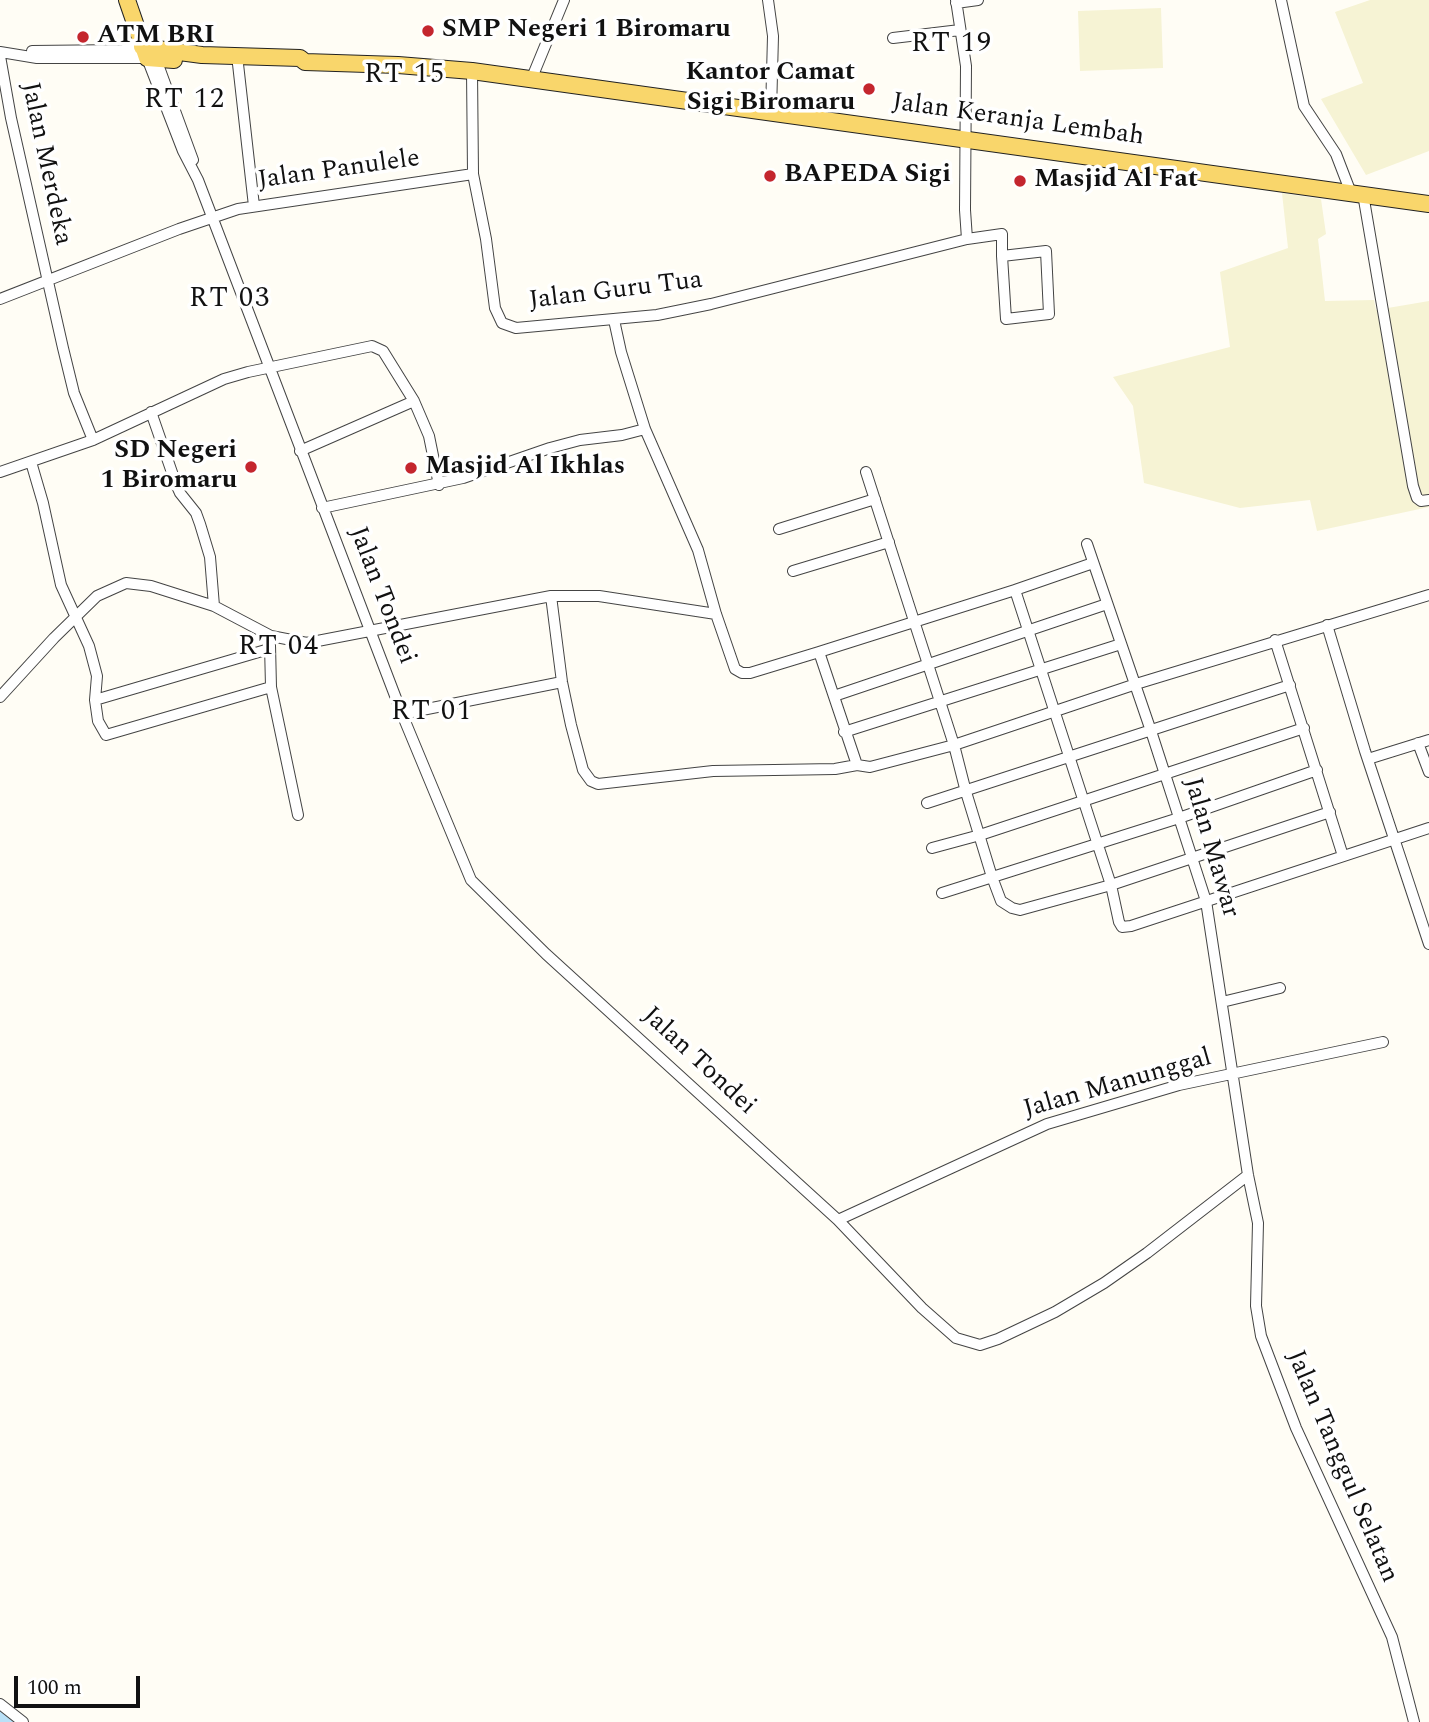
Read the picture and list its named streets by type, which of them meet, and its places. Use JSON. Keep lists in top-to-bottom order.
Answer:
{
  "streets": {
    "main road": ["Jalan Keranja Lembah"],
    "street": [
      "Jalan Merdeka",
      "Jalan Panulele",
      "Jalan Guru Tua",
      "Jalan Tondei",
      "Jalan Mawar",
      "Jalan Manunggal",
      "Jalan Tanggul Selatan"
    ]
  },
  "crossings": [
    ["Jalan Keranja Lembah", "Jalan Guru Tua"],
    ["Jalan Keranja Lembah", "Jalan Tondei"],
    ["Jalan Merdeka", "Jalan Panulele"],
    ["Jalan Panulele", "Jalan Guru Tua"],
    ["Jalan Panulele", "Jalan Tondei"],
    ["Jalan Tondei", "Jalan Mawar"],
    ["Jalan Tondei", "Jalan Manunggal"],
    ["Jalan Tondei", "Jalan Tanggul Selatan"],
    ["Jalan Mawar", "Jalan Manunggal"],
    ["Jalan Mawar", "Jalan Tanggul Selatan"]
  ],
  "districts": [
    "RT 19",
    "RT 15",
    "RT 12",
    "RT 03",
    "RT 04",
    "RT 01"
  ],
  "places": [
    "SMP Negeri 1 Biromaru",
    "ATM BRI",
    "Kantor Camat Sigi Biromaru",
    "BAPEDA Sigi",
    "Masjid Al Fat",
    "SD Negeri 1 Biromaru",
    "Masjid Al Ikhlas"
  ],
  "scale_bar": "100 m"
}
